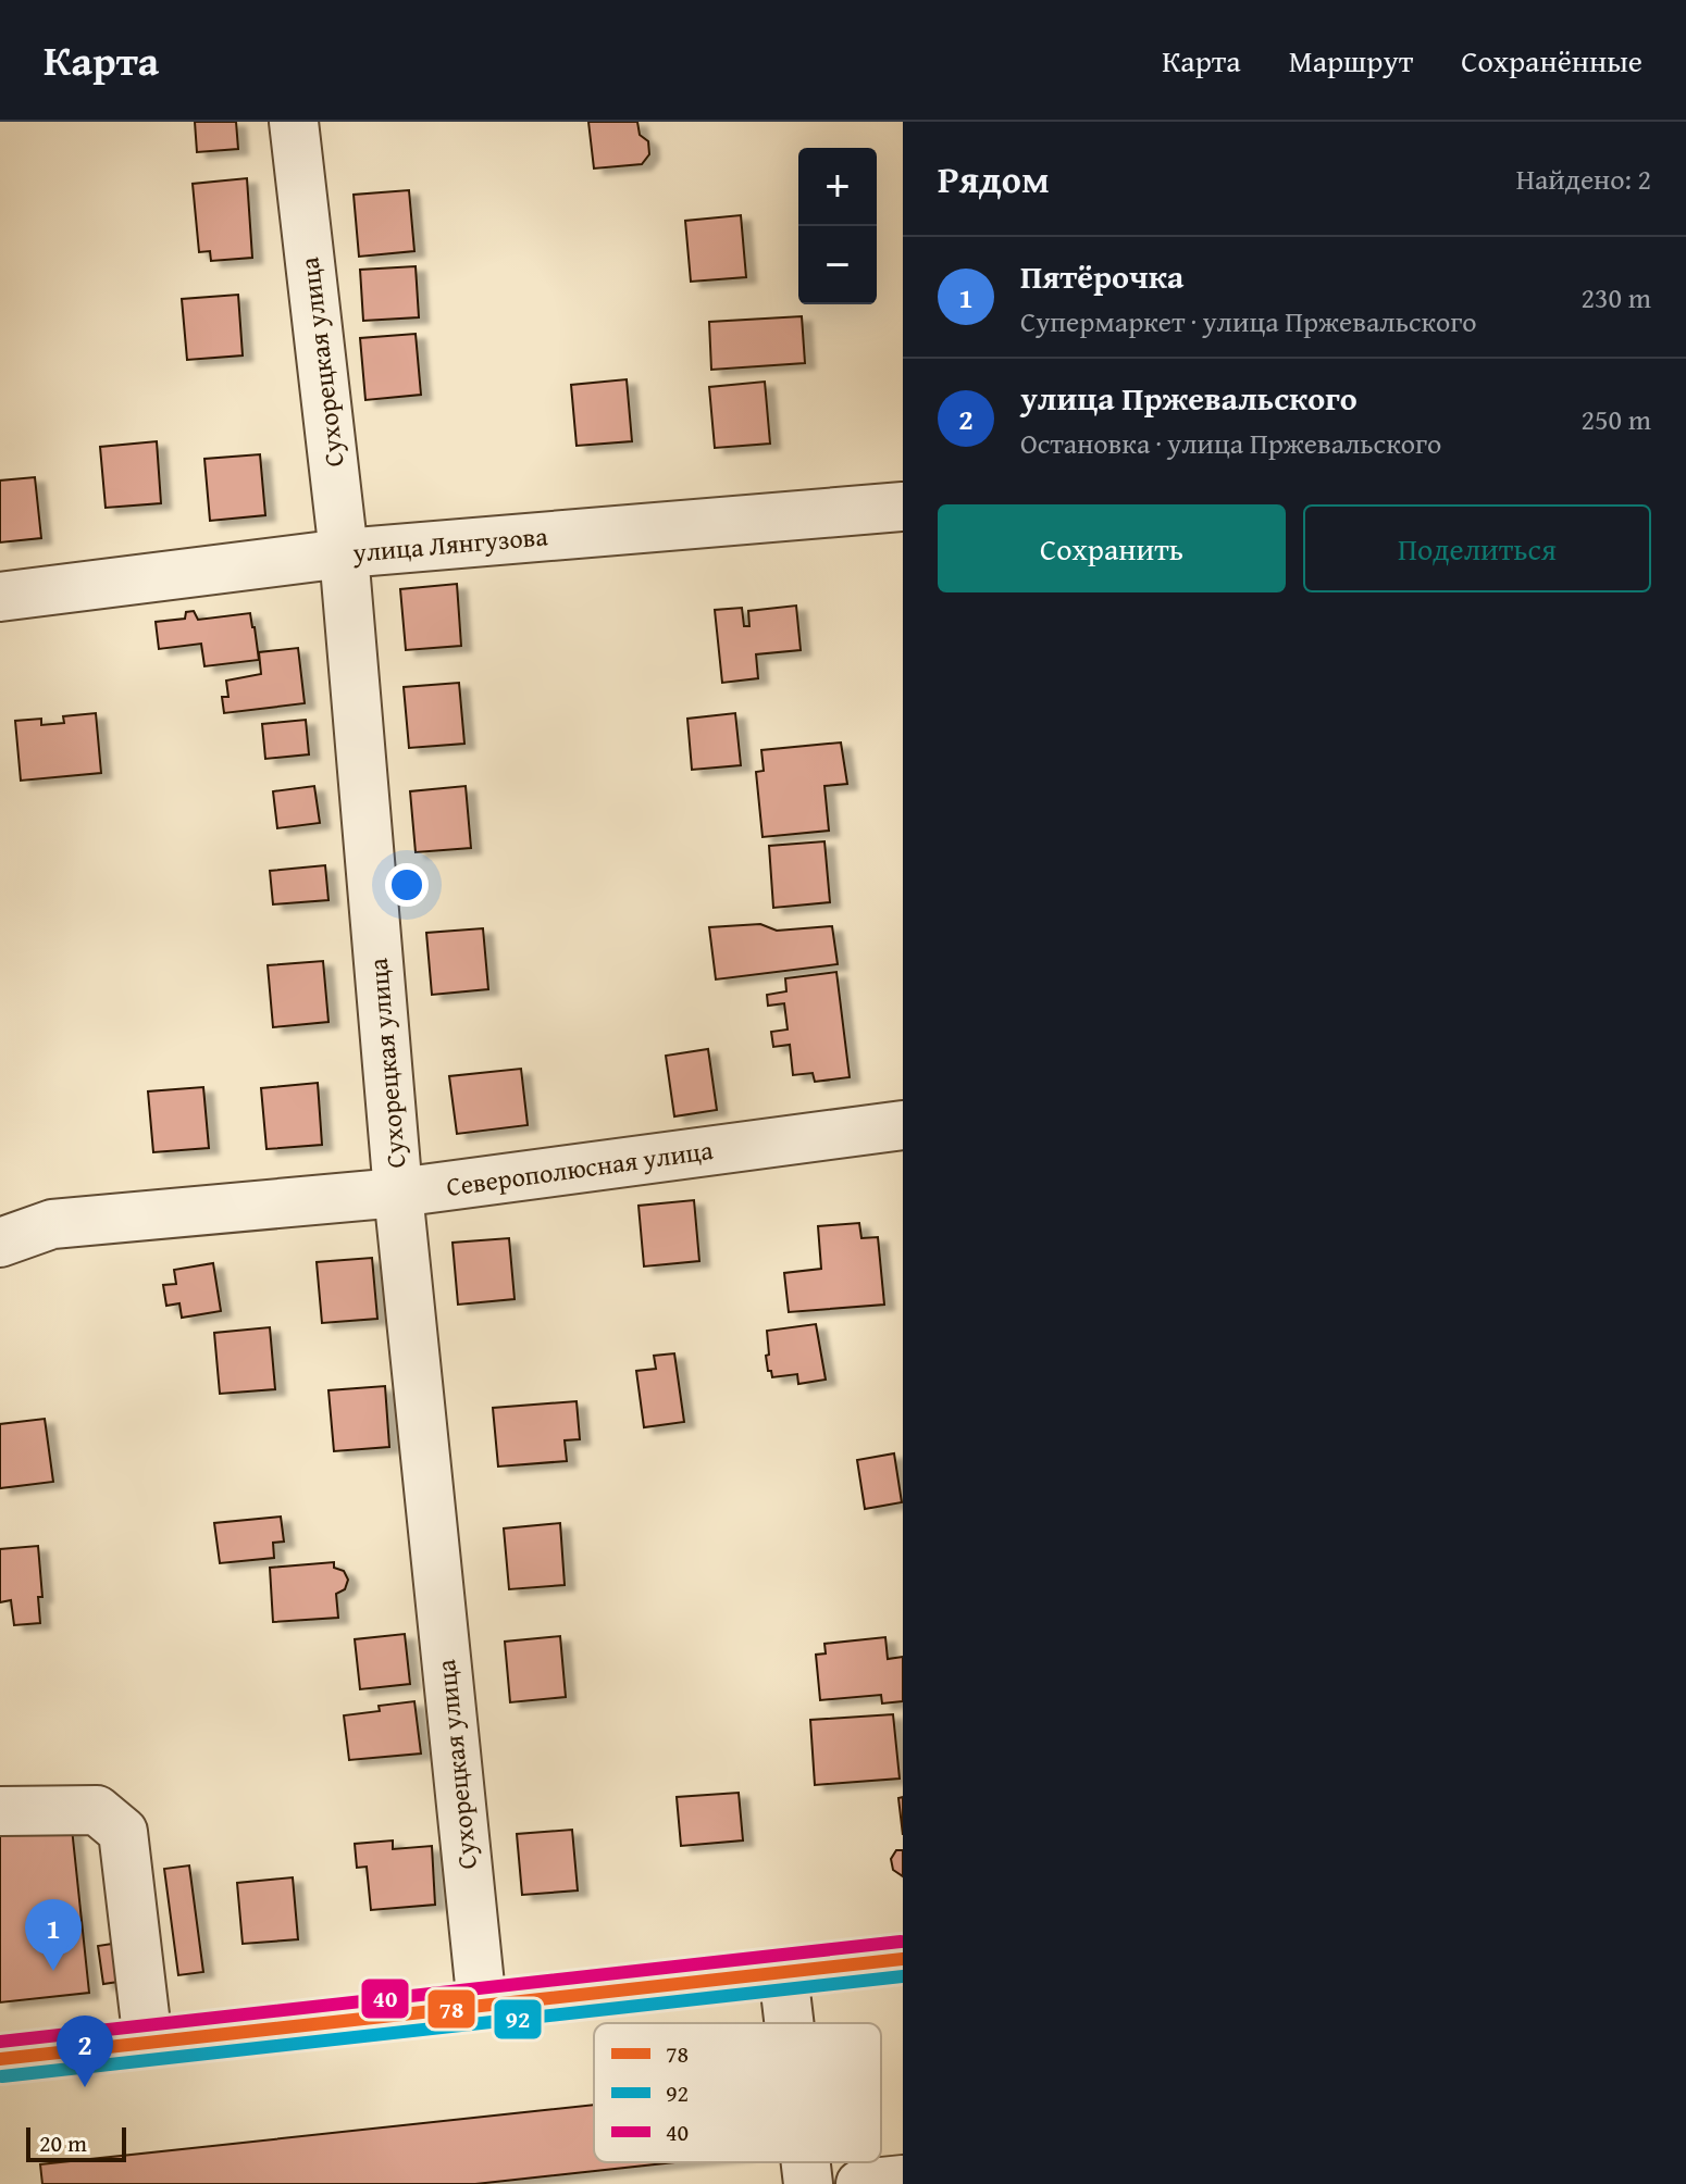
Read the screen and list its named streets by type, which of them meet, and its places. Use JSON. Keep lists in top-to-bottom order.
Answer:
{
  "streets": {
    "street": ["Сухорецкая улица", "улица Лянгузова", "Северополюсная улица"]
  },
  "crossings": [
    ["Сухорецкая улица", "улица Лянгузова"],
    ["Сухорецкая улица", "Северополюсная улица"]
  ],
  "lines": ["transit line 40", "transit line 78", "transit line 92"],
  "legend": ["78", "92", "40"],
  "scale_bar": "20 m",
  "page": {
    "header": "Карта",
    "nav": ["Карта", "Маршрут", "Сохранённые"],
    "heading": ["Рядом", "Найдено: 2"],
    "map_buttons": ["+", "−"],
    "list": [
      {
        "mark": "1",
        "name": "Пятёрочка",
        "note": "Супермаркет · улица Пржевальского",
        "value": "230 m"
      },
      {
        "mark": "2",
        "name": "улица Пржевальского",
        "note": "Остановка · улица Пржевальского",
        "value": "250 m"
      }
    ],
    "buttons": ["Сохранить", "Поделиться"],
    "pins": ["1", "2"],
    "scale": "20 m"
  }
}
